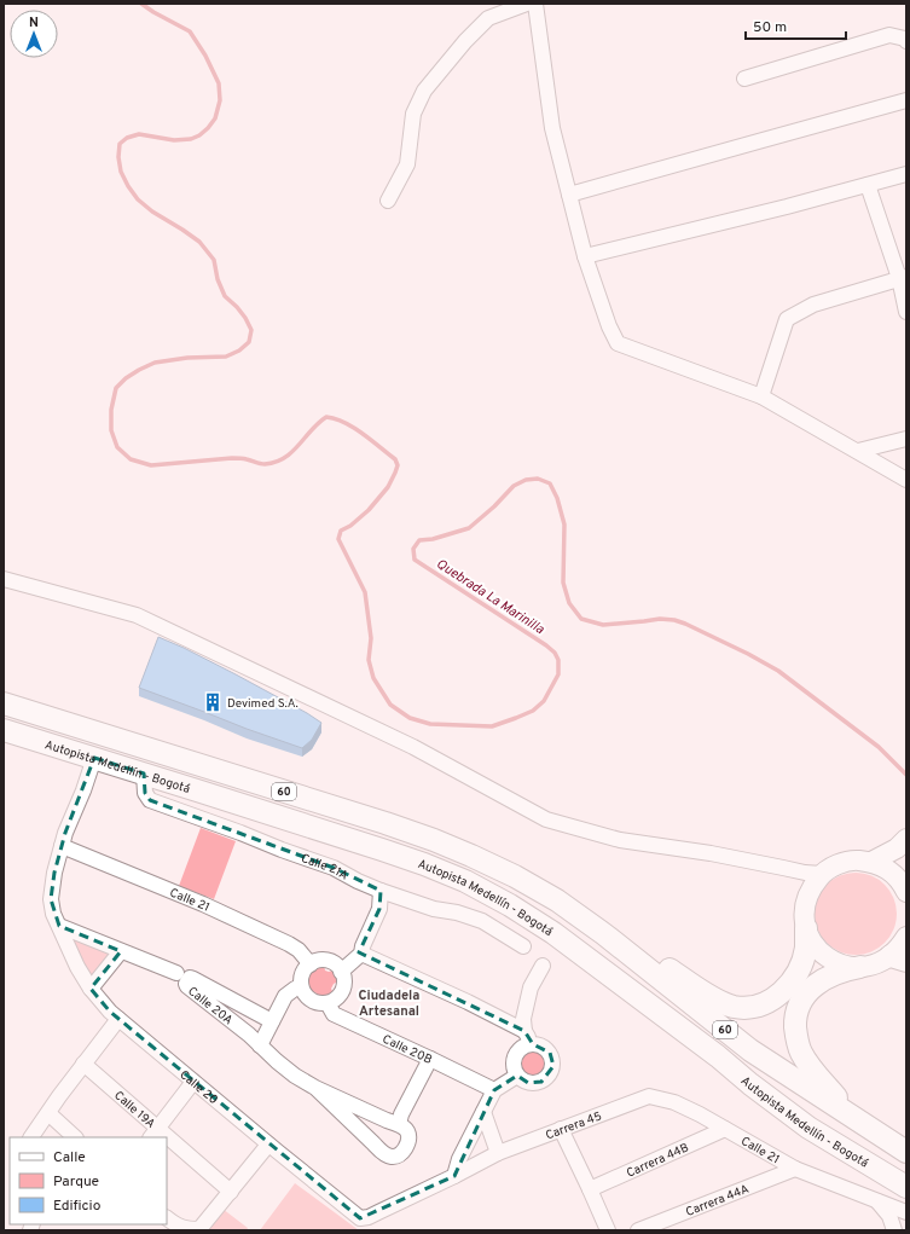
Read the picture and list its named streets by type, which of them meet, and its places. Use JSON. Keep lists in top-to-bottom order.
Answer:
{
  "streets": {
    "highway": ["Autopista Medellín - Bogotá", "60"],
    "street": [
      "Calle 21A",
      "Calle 21",
      "Calle 20A",
      "Calle 20B",
      "Calle 20",
      "Calle 19A",
      "Carrera 45",
      "Carrera 44B",
      "Carrera 44A"
    ]
  },
  "crossings": [
    ["Autopista Medellín - Bogotá", "Calle 21A"],
    ["Autopista Medellín - Bogotá", "Calle 20"],
    ["Calle 21", "Calle 20B"],
    ["Calle 21", "Calle 20"],
    ["Calle 21", "Carrera 45"],
    ["Calle 21", "Carrera 44B"],
    ["Calle 21", "Carrera 44A"],
    ["Calle 20", "Carrera 45"]
  ],
  "districts": ["Ciudadela Artesanal"],
  "water": ["Quebrada La Marinilla"],
  "places": {
    "building": ["Devimed S.A."]
  },
  "legend": ["Calle", "Parque", "Edificio"],
  "scale_bar": "50 m",
  "north": "top"
}
